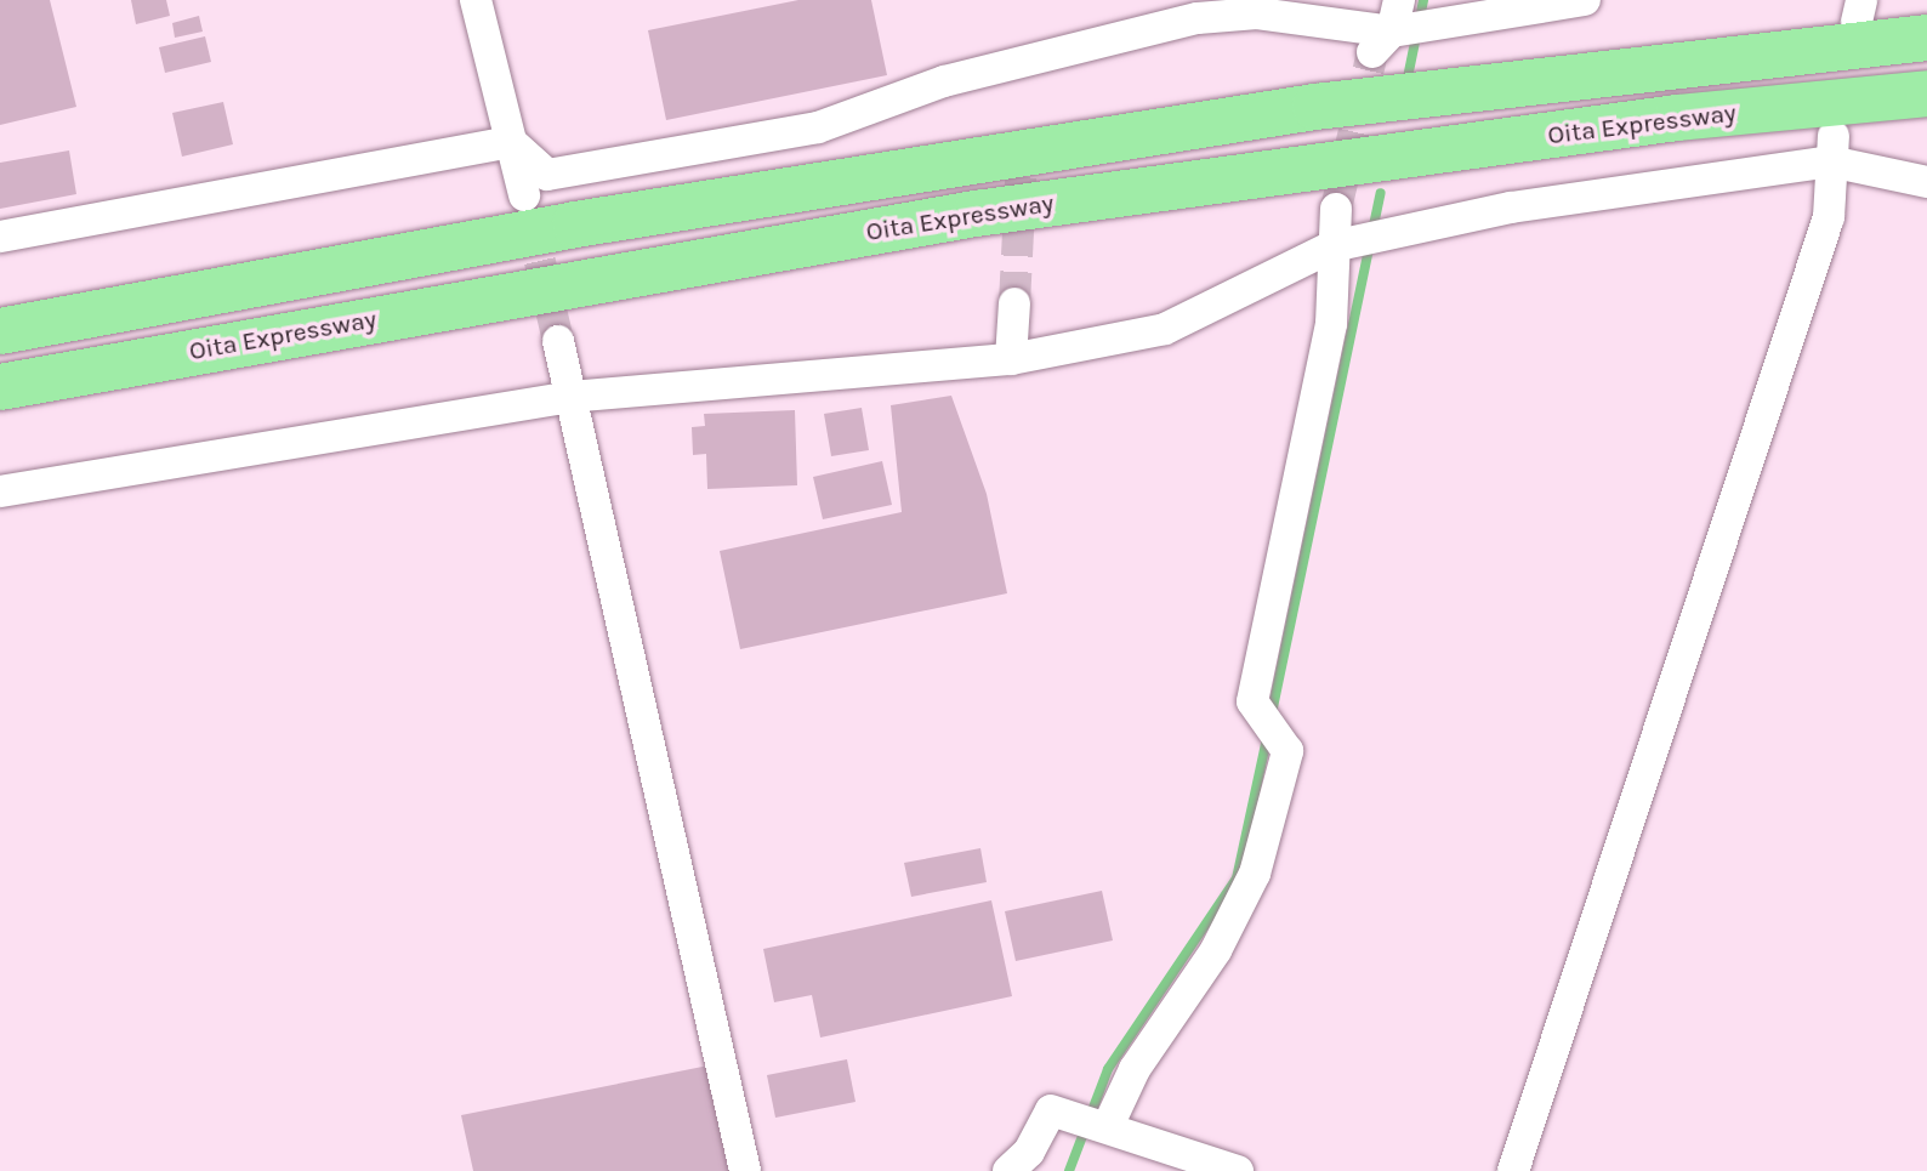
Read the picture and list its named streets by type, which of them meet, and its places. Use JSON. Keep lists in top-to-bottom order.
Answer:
{
  "streets": {
    "highway": ["Oita Expressway"]
  }
}
